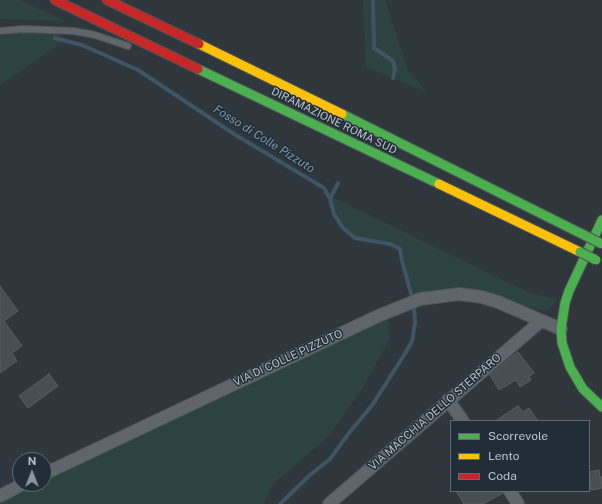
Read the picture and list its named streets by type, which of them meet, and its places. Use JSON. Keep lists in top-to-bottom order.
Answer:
{
  "streets": {
    "main road": ["DIRAMAZIONE ROMA SUD"],
    "street": ["VIA DI COLLE PIZZUTO", "VIA MACCHIA DELLO STERPARO"]
  },
  "crossings": [
    ["VIA DI COLLE PIZZUTO", "VIA MACCHIA DELLO STERPARO"]
  ],
  "water": ["Fosso di Colle Pizzuto"],
  "legend": ["Scorrevole", "Lento", "Coda"],
  "north": "top"
}
